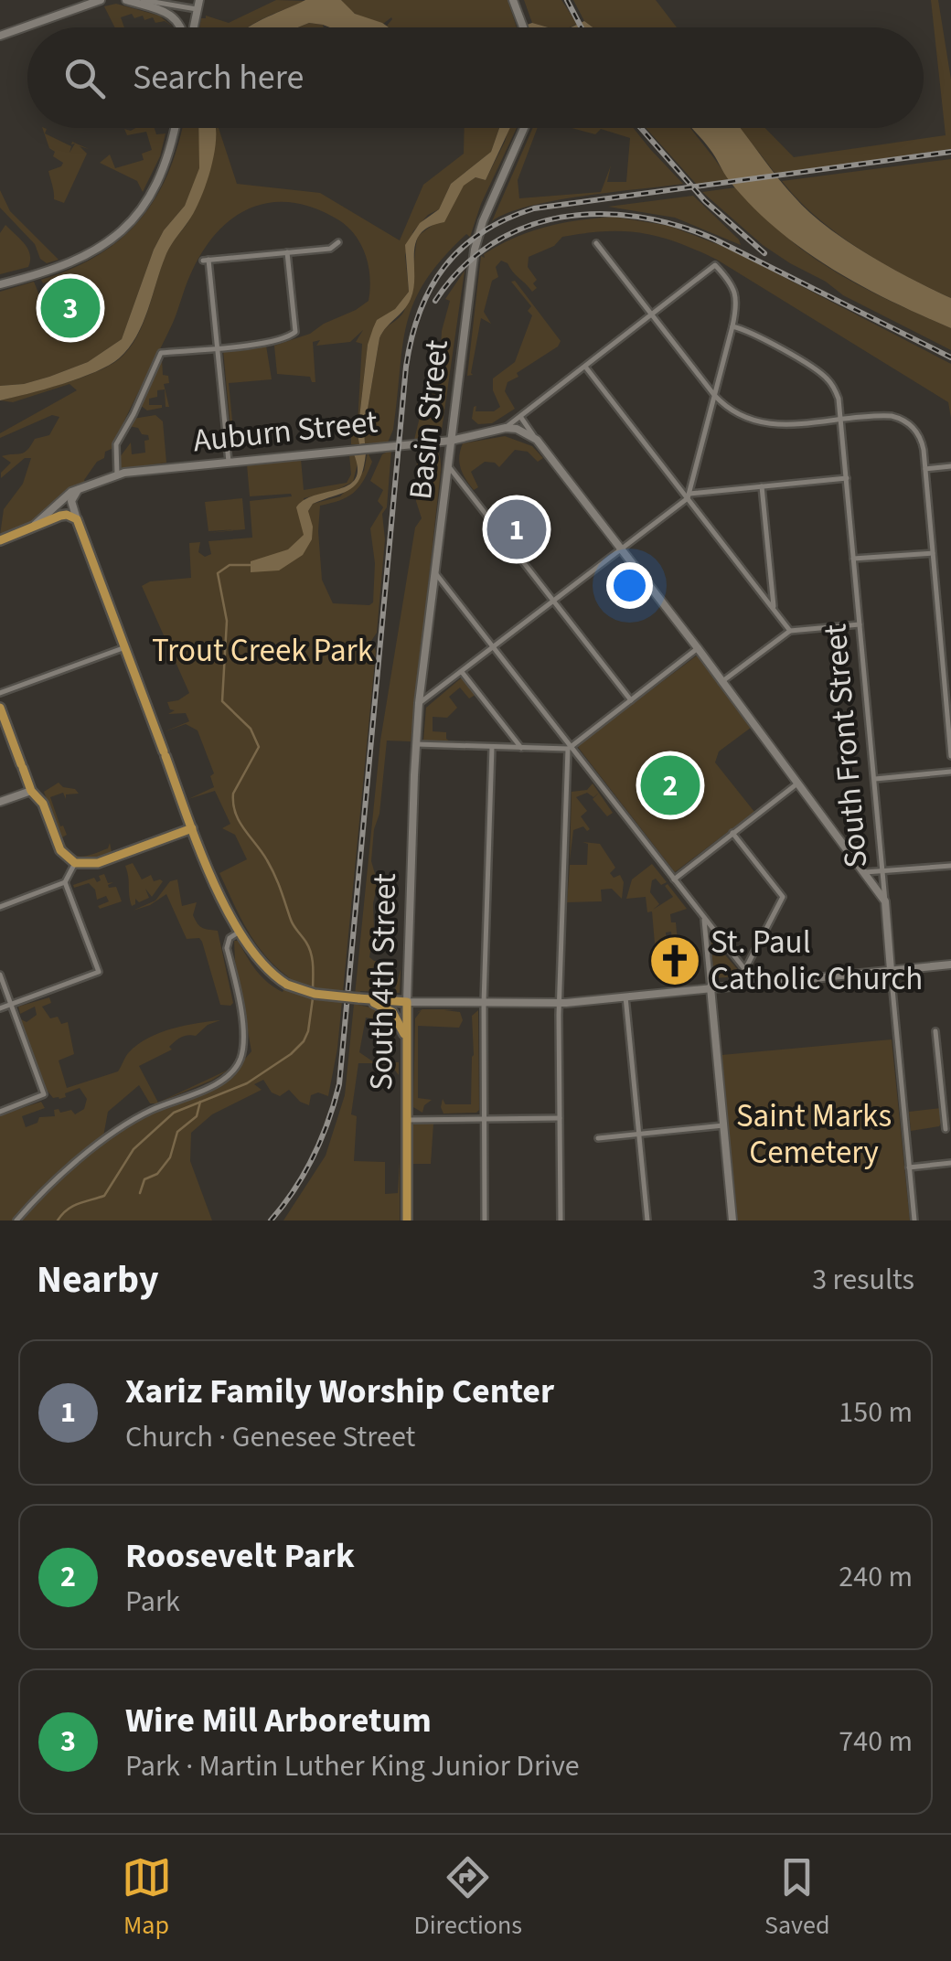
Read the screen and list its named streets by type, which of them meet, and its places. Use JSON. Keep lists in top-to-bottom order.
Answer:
{
  "streets": {
    "main road": [
      "Basin Street",
      "Auburn Street",
      "South Front Street",
      "South 4th Street"
    ]
  },
  "crossings": [
    ["Basin Street", "Auburn Street"],
    ["Basin Street", "South 4th Street"],
    ["Auburn Street", "South Front Street"]
  ],
  "parks": ["Trout Creek Park", "Saint Marks Cemetery"],
  "places": {
    "church": ["St. Paul Catholic Church"]
  },
  "page": {
    "search": "Search here",
    "pins": ["3", "1", "2"],
    "heading": ["Nearby", "3 results"],
    "list": [
      {
        "mark": "1",
        "name": "Xariz Family Worship Center",
        "note": "Church · Genesee Street",
        "value": "150 m"
      },
      {
        "mark": "2",
        "name": "Roosevelt Park",
        "note": "Park",
        "value": "240 m"
      },
      {
        "mark": "3",
        "name": "Wire Mill Arboretum",
        "note": "Park · Martin Luther King Junior Drive",
        "value": "740 m"
      }
    ],
    "nav": ["Map", "Directions", "Saved"]
  }
}
